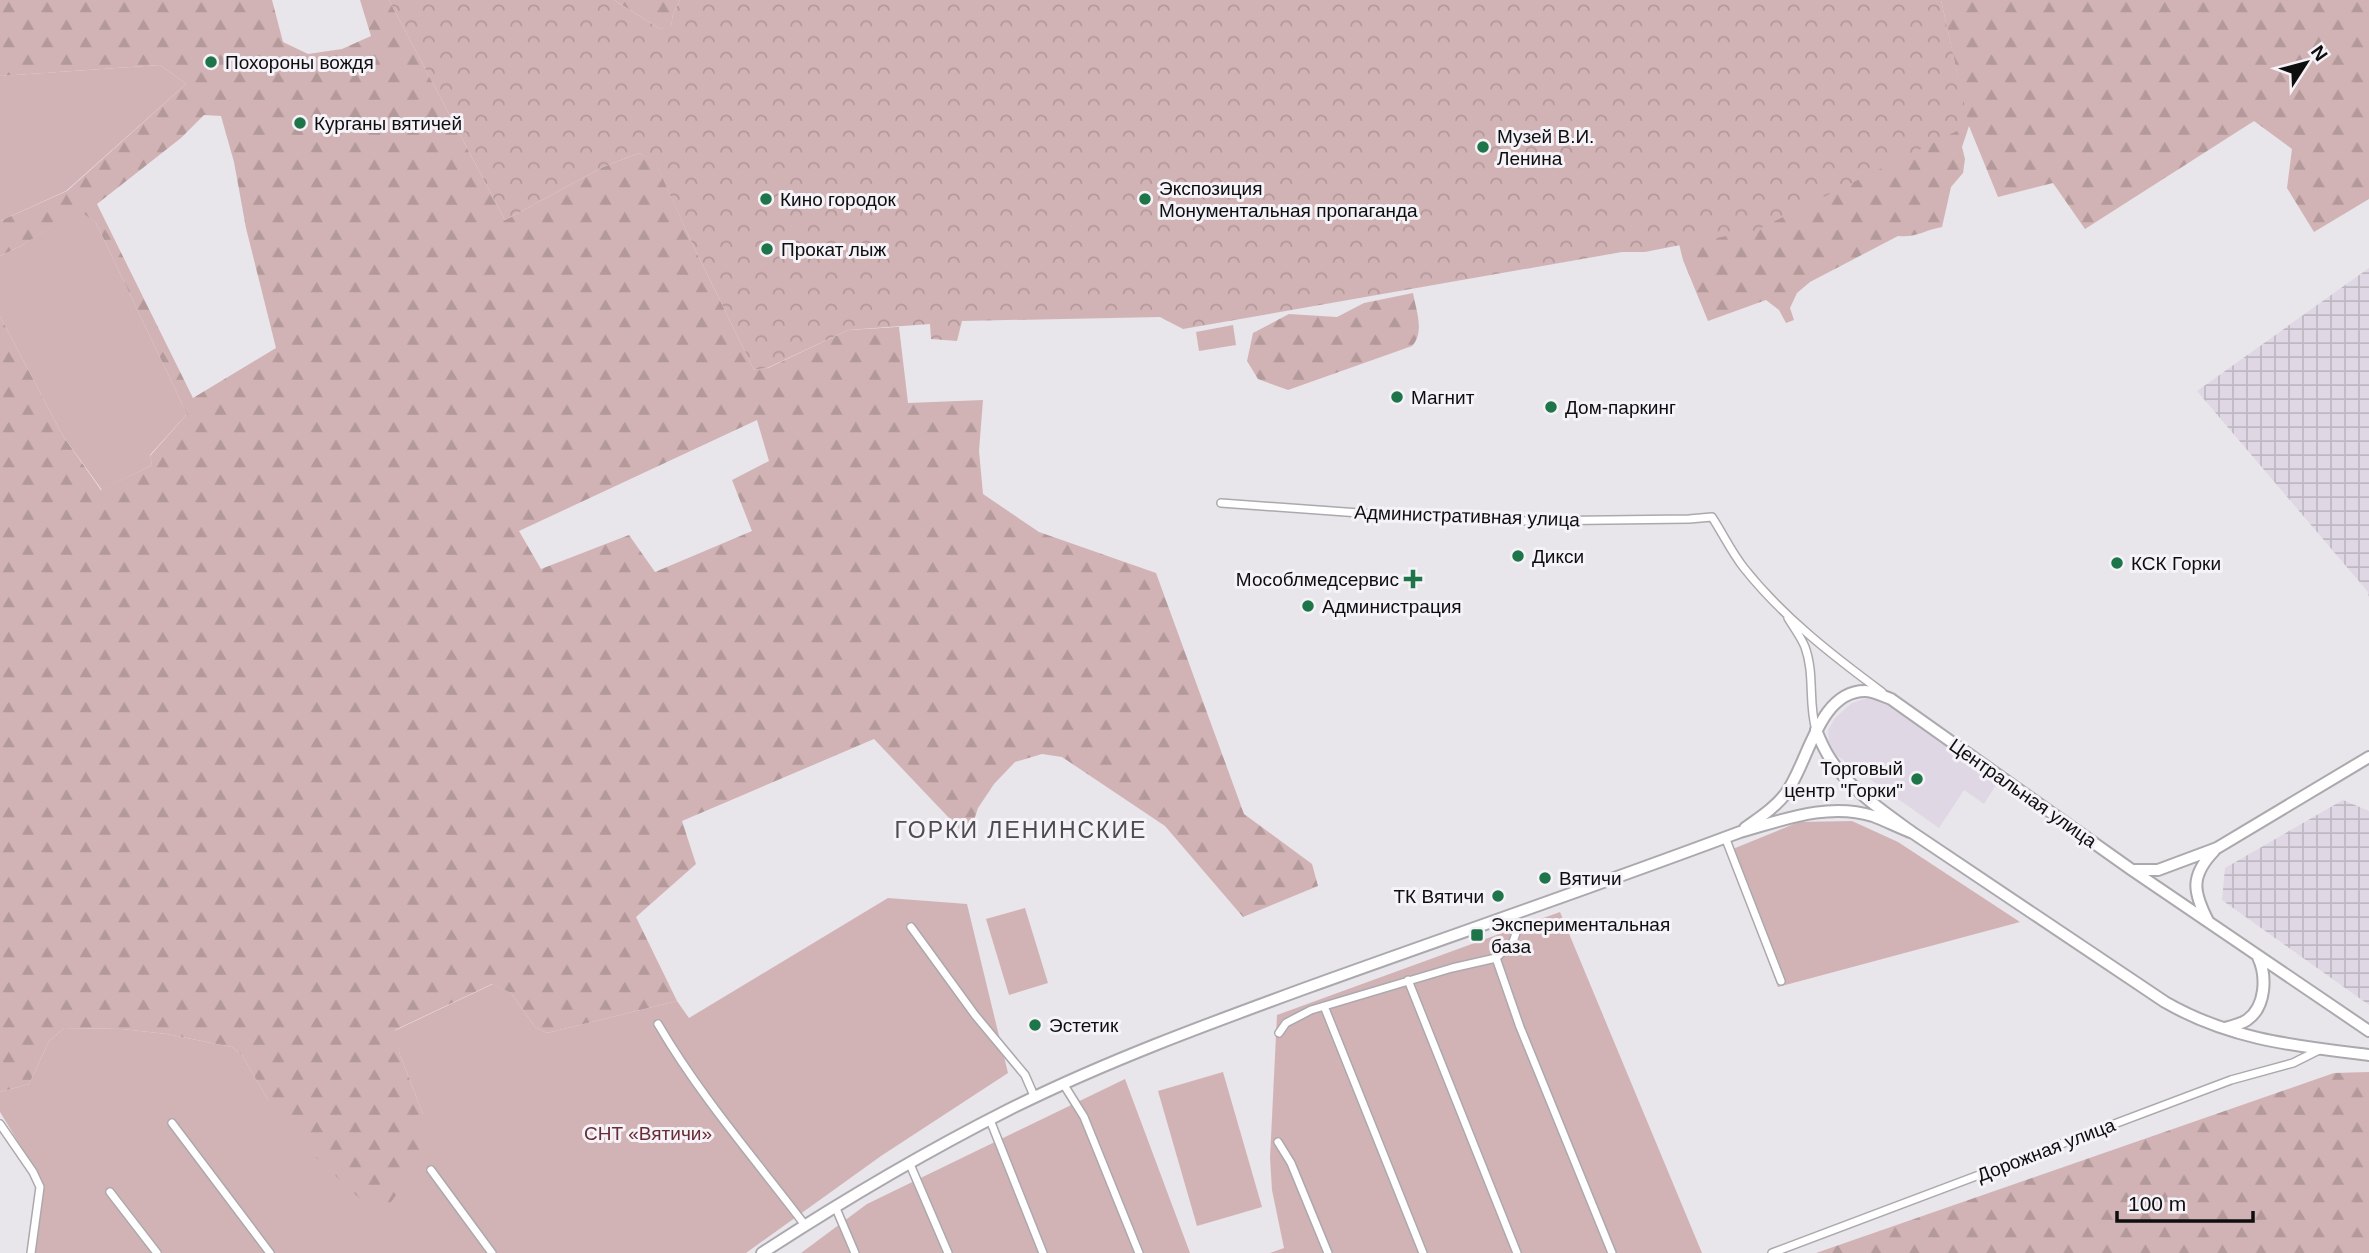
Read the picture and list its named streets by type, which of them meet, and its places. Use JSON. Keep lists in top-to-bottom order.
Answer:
{
  "streets": {
    "main road": ["Центральная улица"],
    "street": ["Административная улица", "Дорожная улица"]
  },
  "crossings": [
    ["Административная улица", "Центральная улица"]
  ],
  "districts": ["ГОРКИ ЛЕНИНСКИЕ"],
  "parks": ["СНТ «Вятичи»"],
  "places": {
    "other": [
      "Похороны вождя",
      "Курганы вятичей",
      "Музей В.И. Ленина",
      "Кино городок",
      "Экспозиция Монументальная пропаганда",
      "Прокат лыж",
      "Магнит",
      "Дом-паркинг",
      "Дикси",
      "КСК Горки",
      "Администрация",
      "Торговый центр \"Горки\"",
      "Вятичи",
      "ТК Вятичи",
      "Эстетик"
    ],
    "health": ["Мособлмедсервис"],
    "transit": ["Экспериментальная база"]
  },
  "scale_bar": "100 m",
  "north": "top right"
}
